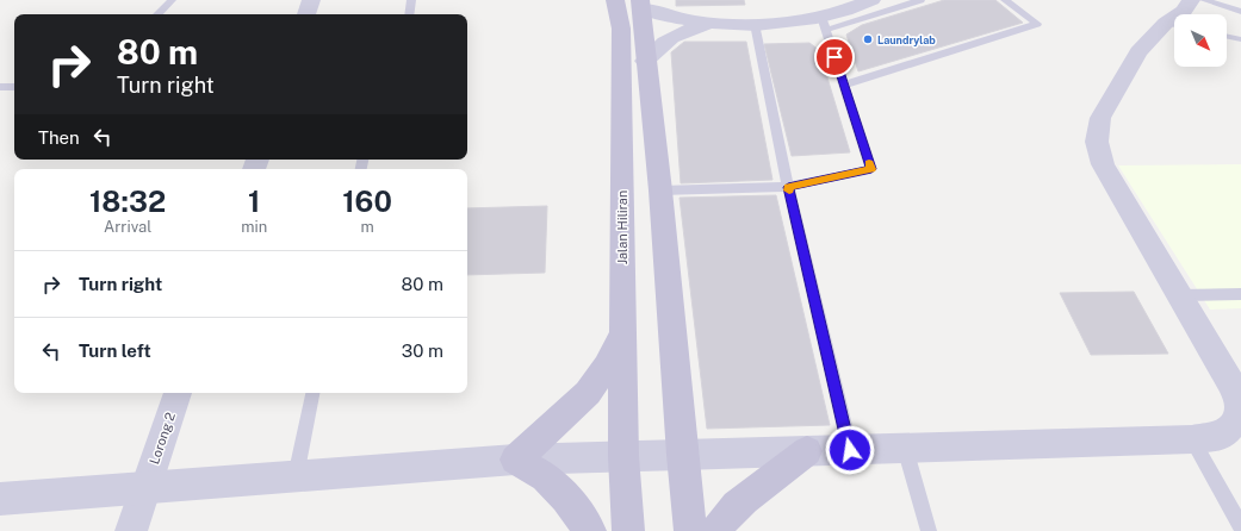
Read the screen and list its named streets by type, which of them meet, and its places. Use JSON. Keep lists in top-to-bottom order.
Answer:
{
  "streets": {
    "main road": ["Jalan Hiliran"],
    "street": ["Lorong 2"]
  },
  "places": ["Laundrylab"],
  "north": "bottom right",
  "page": {
    "turn": ["80 m", "Turn right"],
    "then": "Then",
    "eta": [
      "18:32",
      "Arrival",
      "1",
      "min",
      "160",
      "m"
    ],
    "list": [
      {
        "name": "Turn right",
        "value": "80 m"
      },
      {
        "name": "Turn left",
        "value": "30 m"
      }
    ]
  }
}
